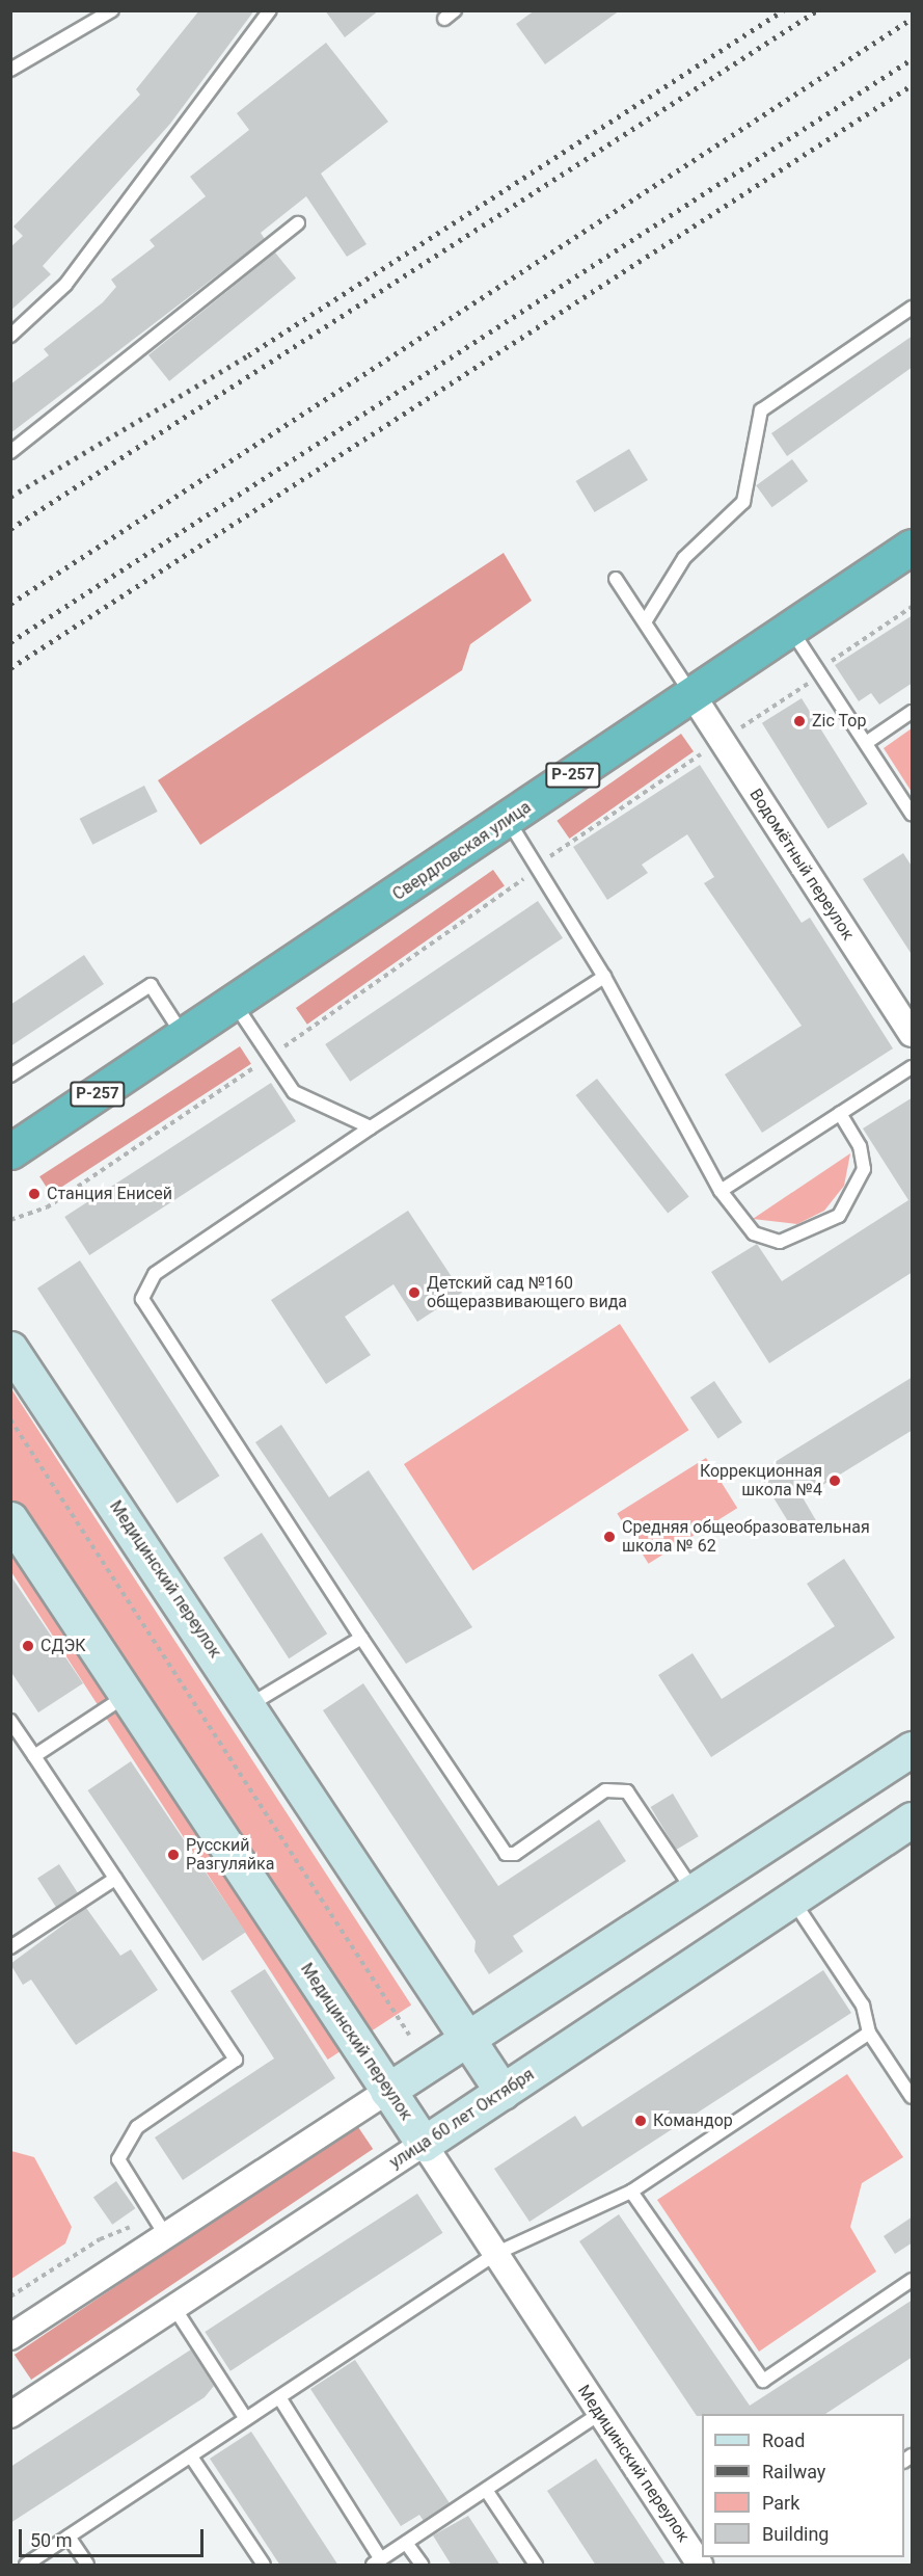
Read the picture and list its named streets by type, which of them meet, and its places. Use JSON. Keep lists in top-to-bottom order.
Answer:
{
  "streets": {
    "highway": ["Р-257", "Свердловская улица"],
    "main road": ["Медицинский переулок", "улица 60 лет Октября"],
    "street": ["Водомётный переулок"]
  },
  "crossings": [
    ["Свердловская улица", "Водомётный переулок"],
    ["Медицинский переулок", "улица 60 лет Октября"]
  ],
  "places": [
    "Zic Top",
    "Станция Енисей",
    "Детский сад №160 общеразвивающего вида",
    "Коррекционная школа №4",
    "Средняя общеобразовательная школа № 62",
    "СДЭК",
    "Русский Разгуляйка",
    "Командор"
  ],
  "legend": [
    "Road",
    "Railway",
    "Park",
    "Building"
  ],
  "scale_bar": "50 m"
}
